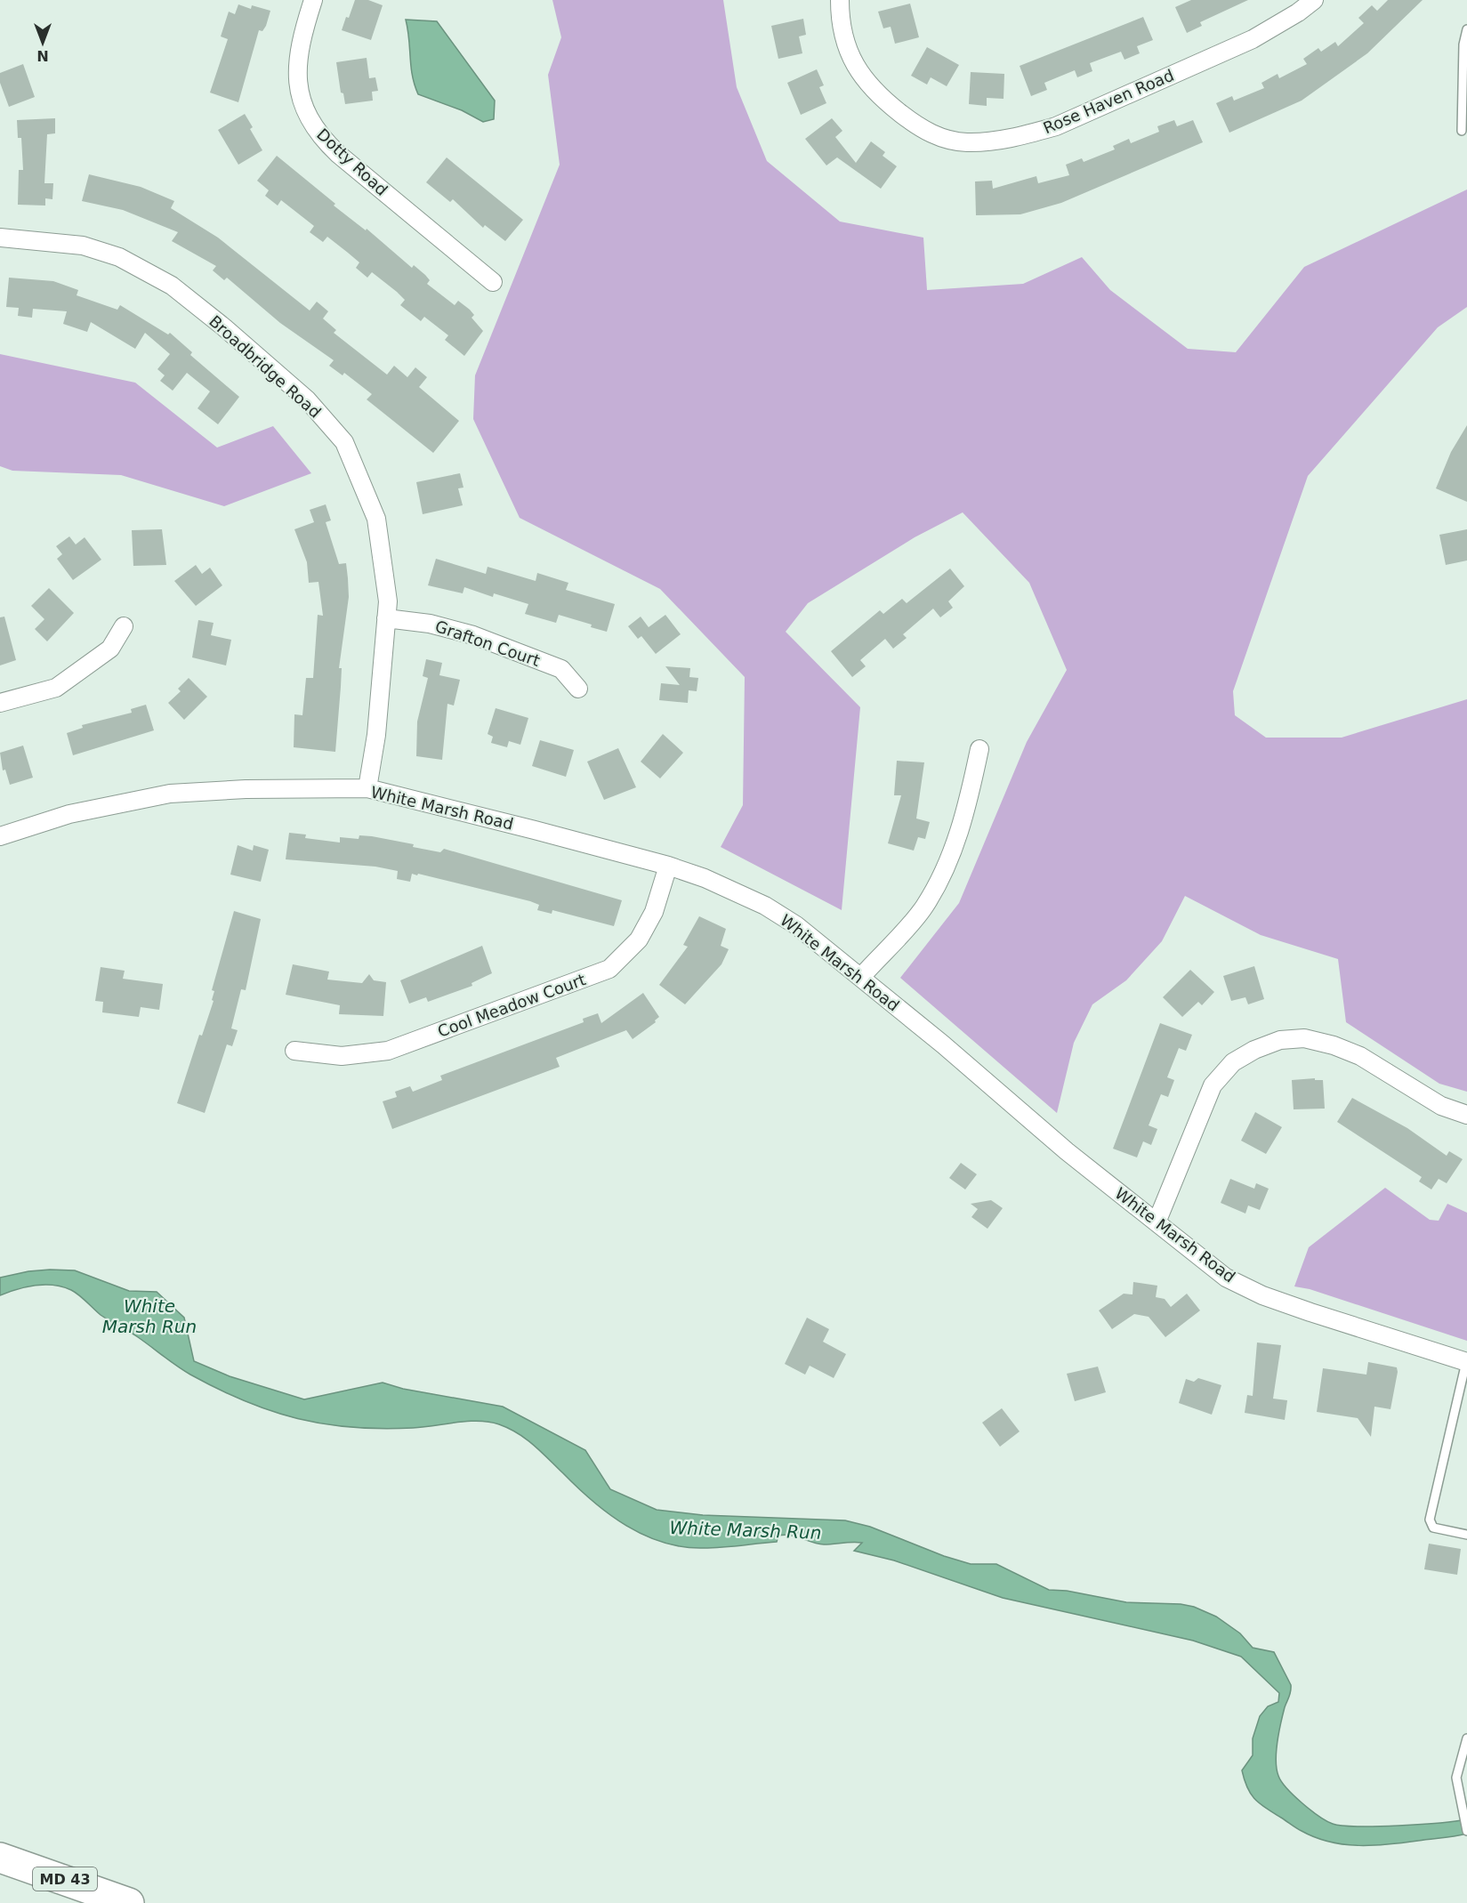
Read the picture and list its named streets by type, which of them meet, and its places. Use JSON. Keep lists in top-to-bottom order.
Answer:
{
  "streets": {
    "highway": ["MD 43"],
    "street": [
      "Rose Haven Road",
      "Dotty Road",
      "Broadbridge Road",
      "Grafton Court",
      "White Marsh Road",
      "Cool Meadow Court"
    ]
  },
  "crossings": [
    ["Broadbridge Road", "Grafton Court"],
    ["Broadbridge Road", "White Marsh Road"],
    ["White Marsh Road", "Cool Meadow Court"]
  ],
  "water": ["White Marsh Run"],
  "north": "bottom"
}
